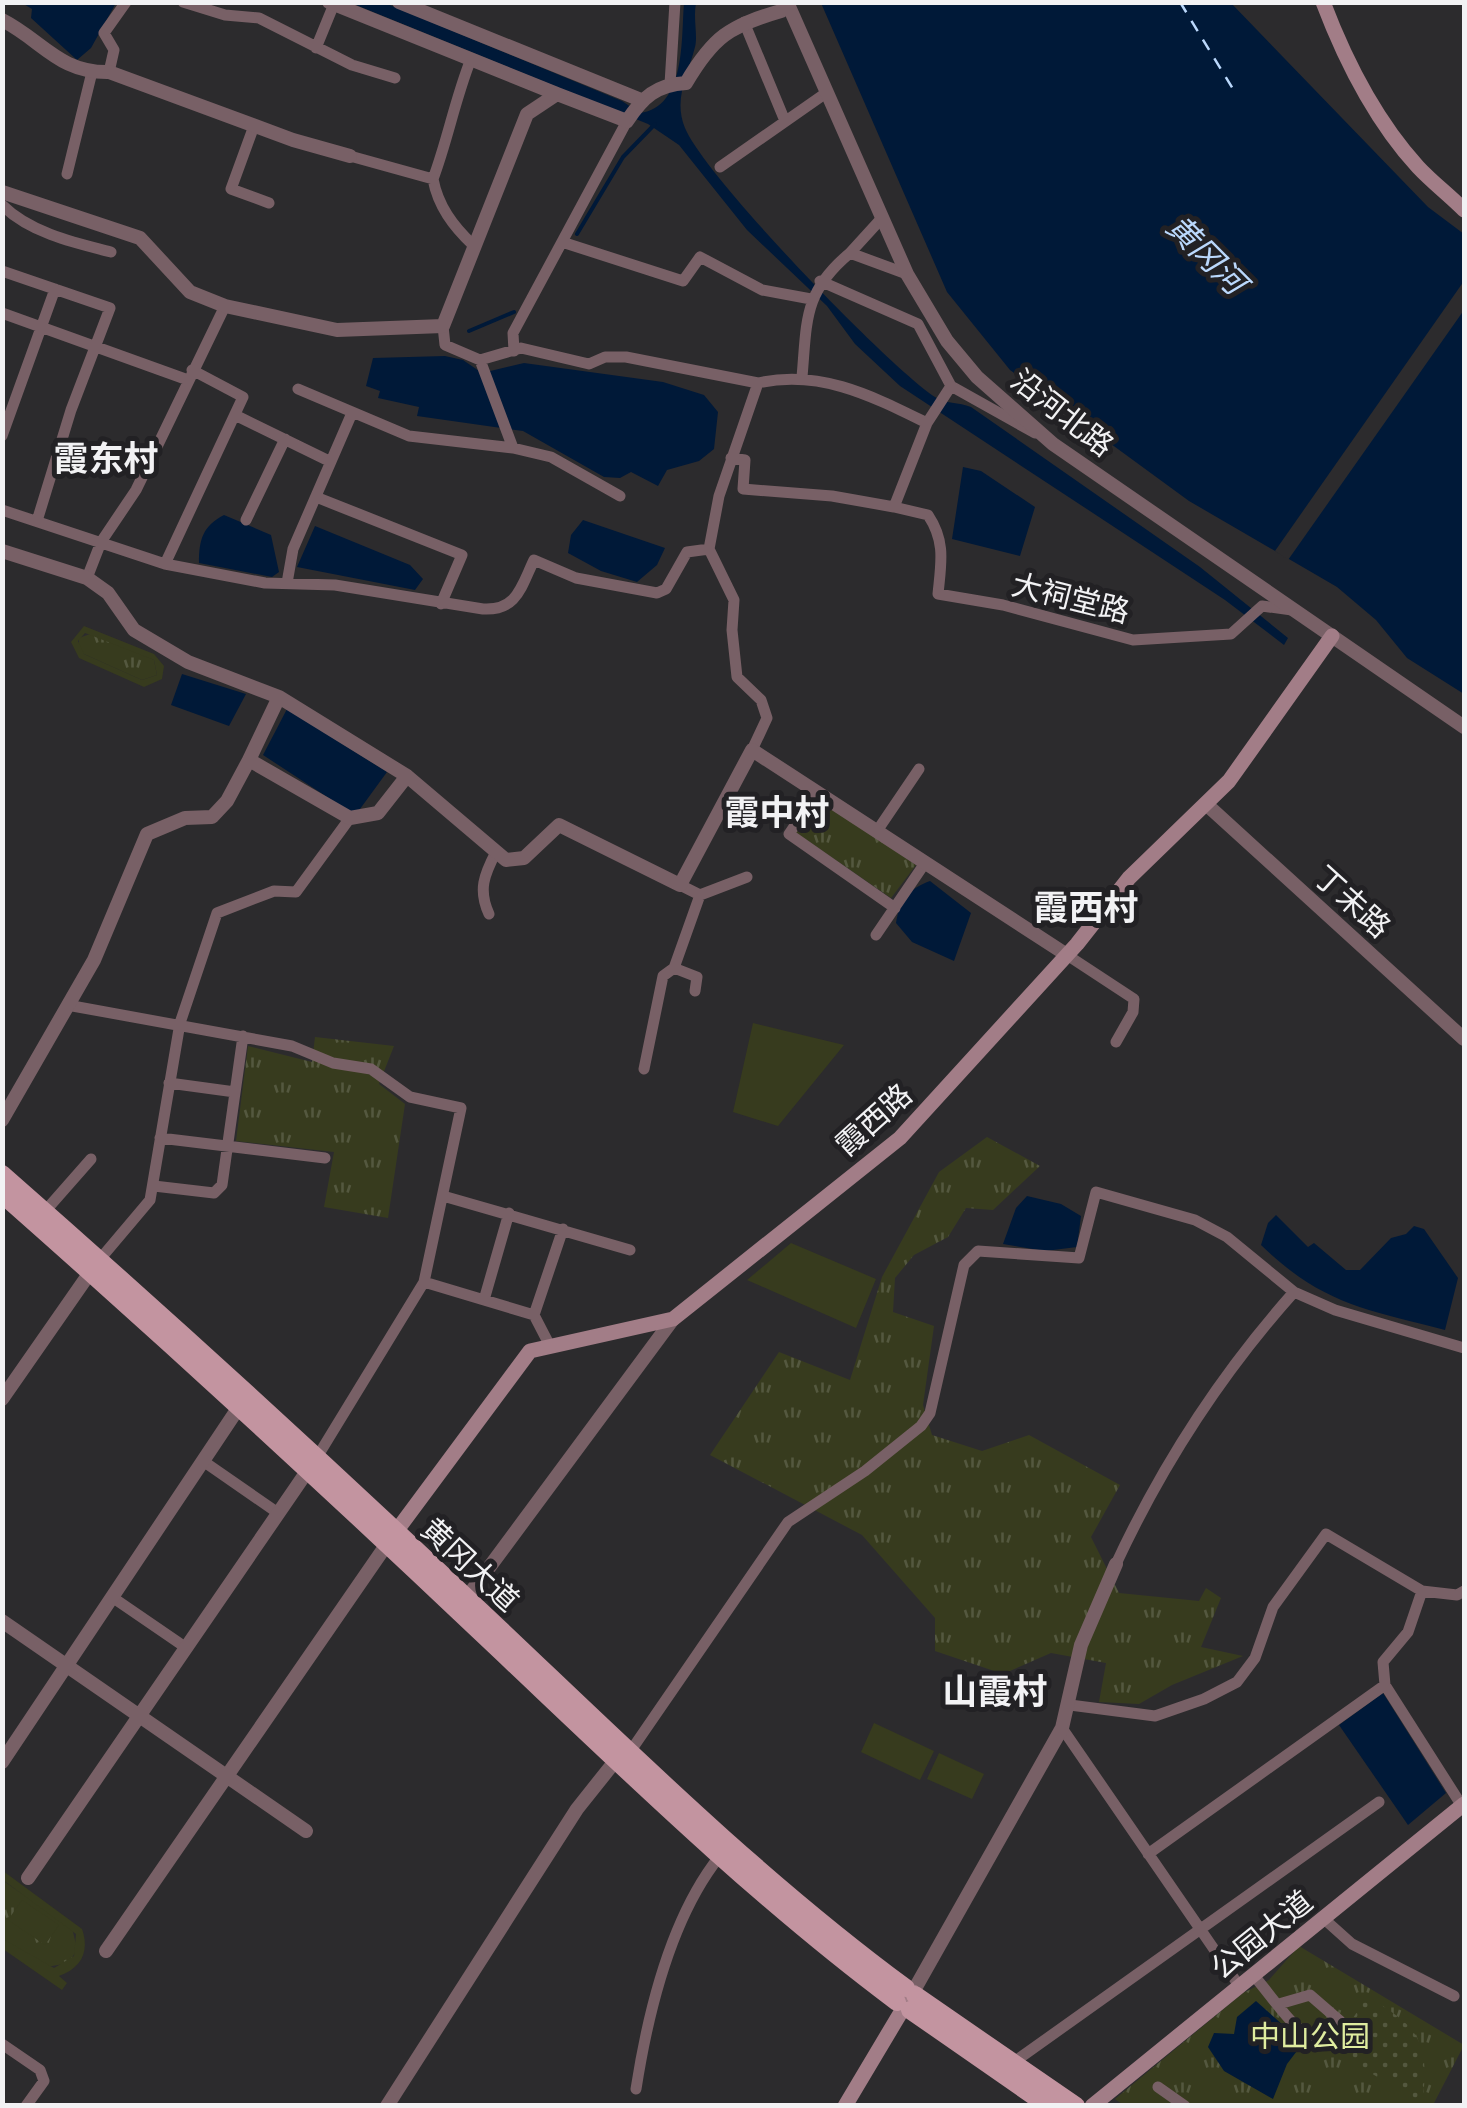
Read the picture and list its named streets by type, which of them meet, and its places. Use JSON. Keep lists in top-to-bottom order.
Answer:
{
  "streets": {
    "main road": ["霞西路", "黄冈大道", "公园大道"],
    "street": ["沿河北路", "大祠堂路", "丁未路"]
  },
  "crossings": [
    ["沿河北路", "大祠堂路"],
    ["沿河北路", "霞西路"],
    ["丁未路", "霞西路"]
  ],
  "districts": [
    "霞东村",
    "霞中村",
    "霞西村",
    "山霞村"
  ],
  "water": ["黄冈河"],
  "parks": ["中山公园"]
}
